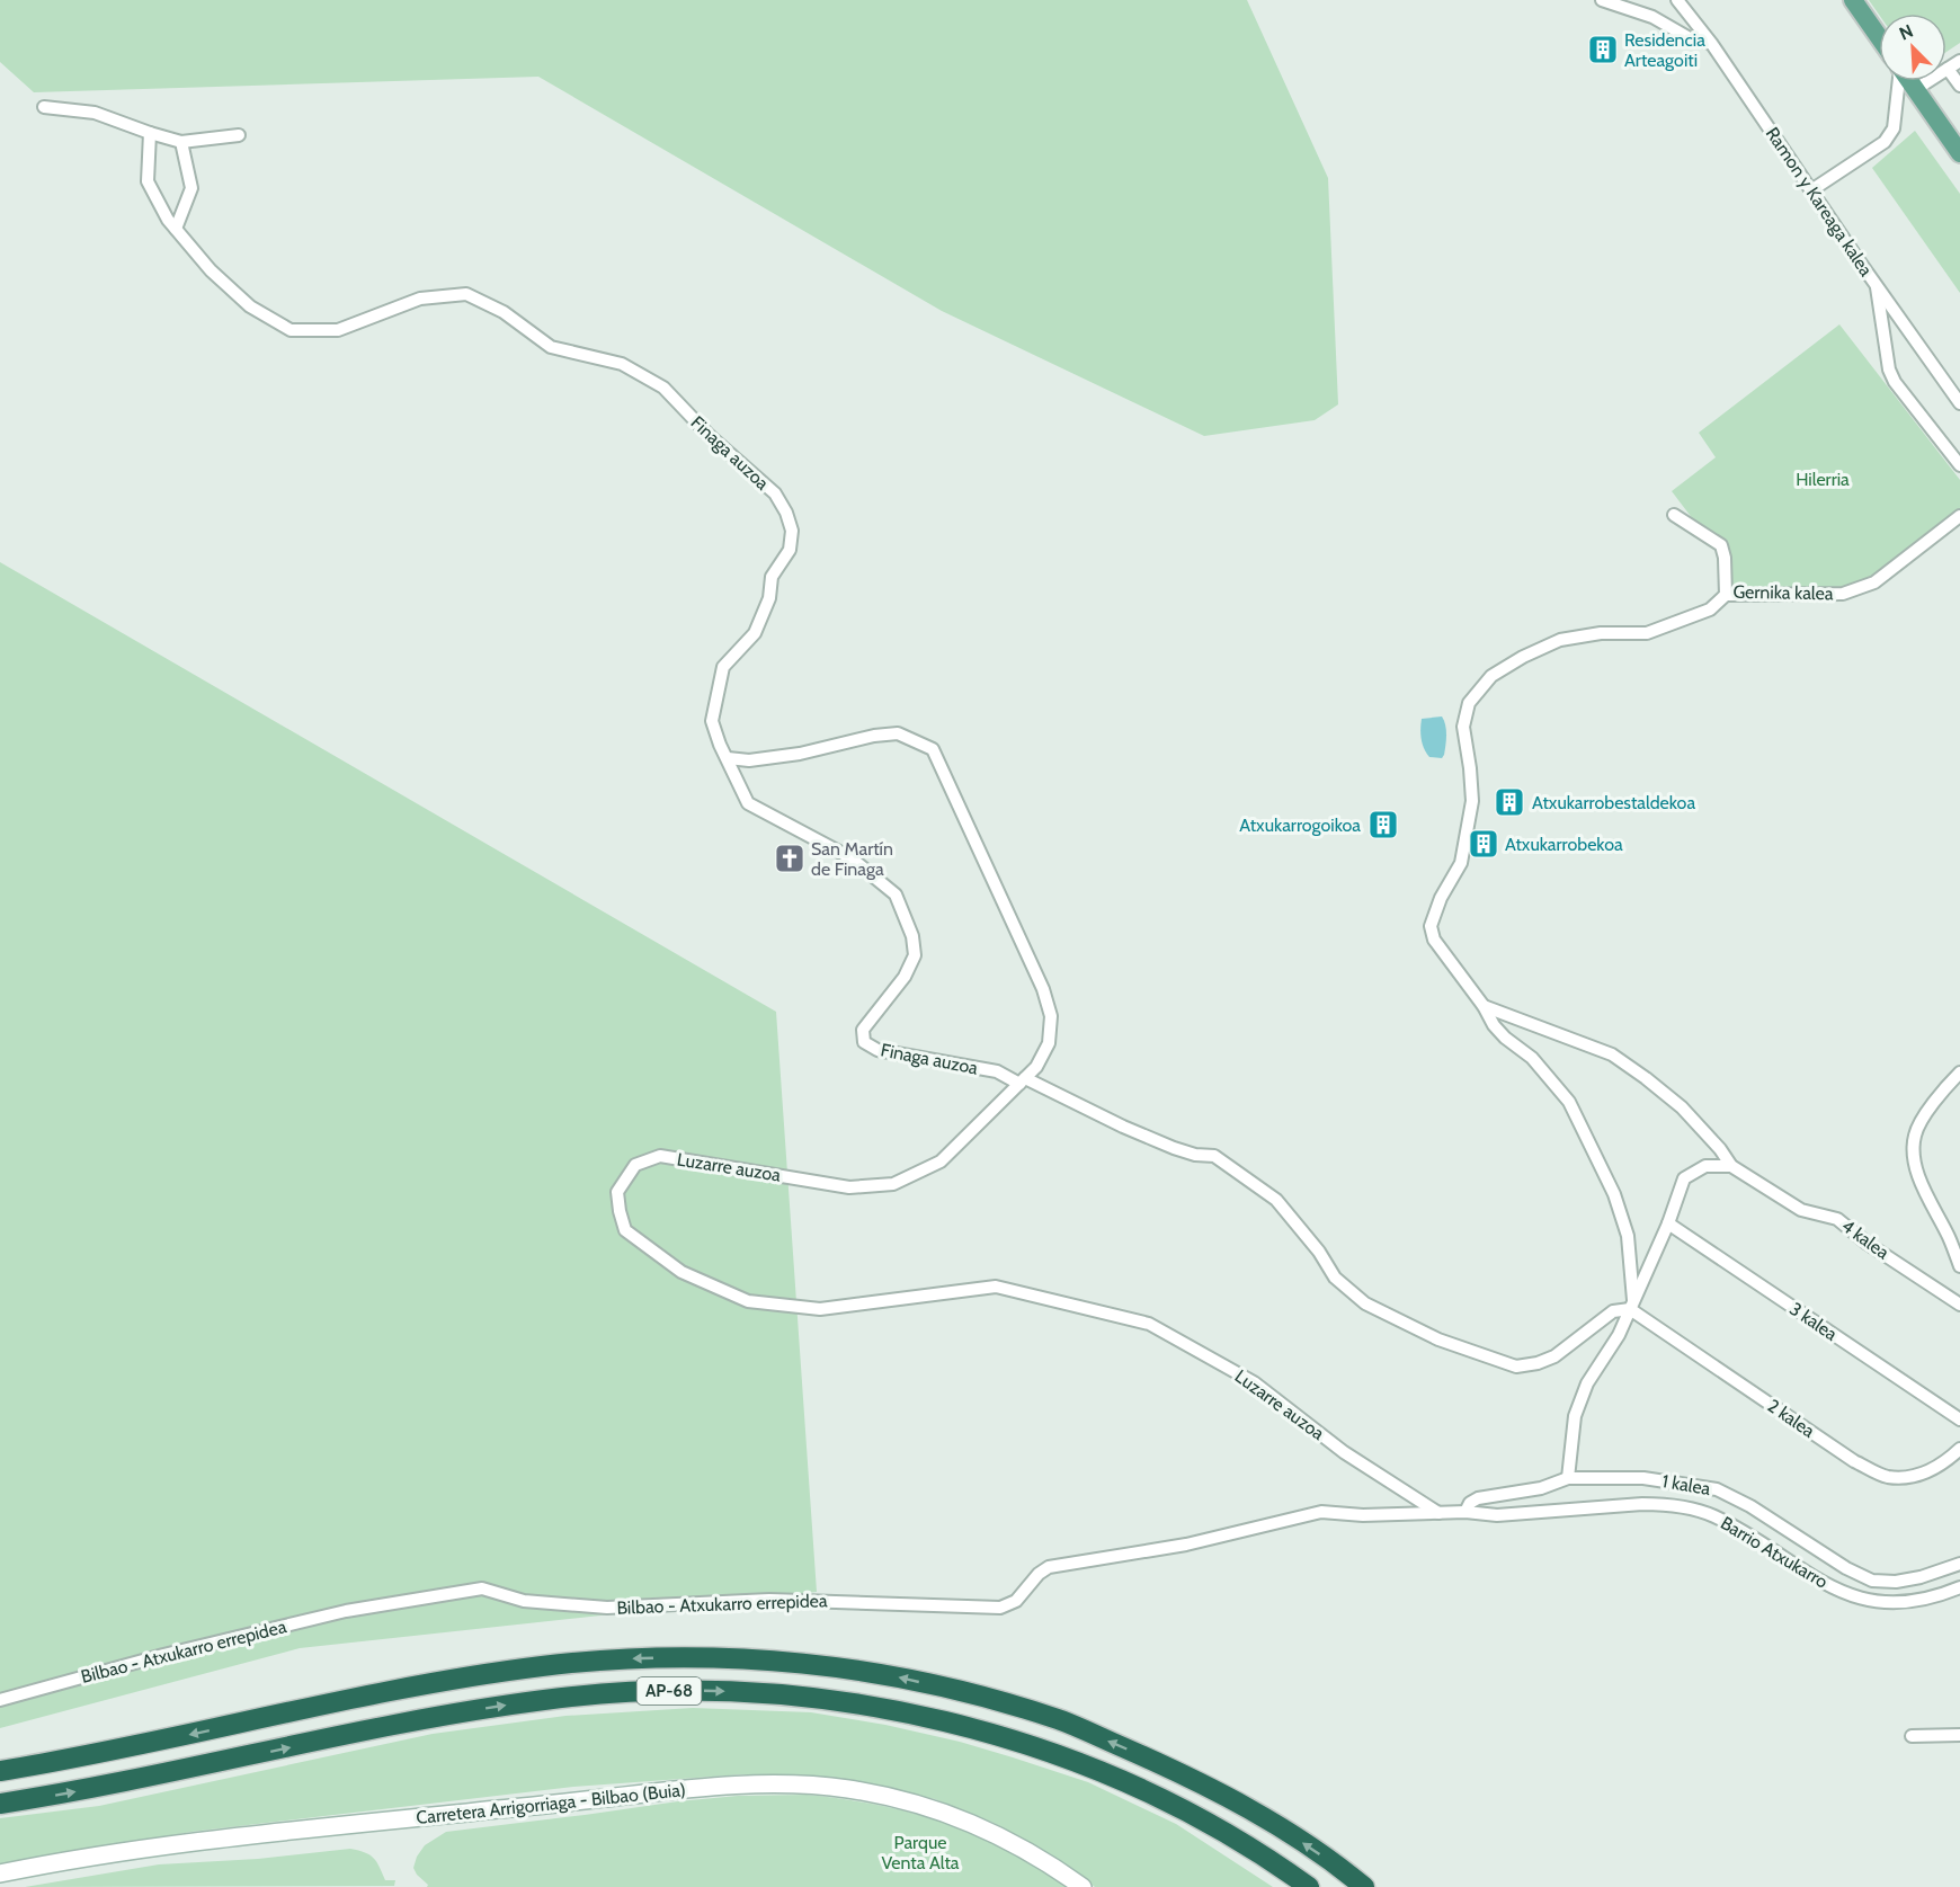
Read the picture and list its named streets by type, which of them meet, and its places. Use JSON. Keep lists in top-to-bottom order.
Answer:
{
  "streets": {
    "highway": ["AP-68"],
    "street": [
      "Ramon y Kareaga kalea",
      "Finaga auzoa",
      "Gernika kalea",
      "Luzarre auzoa",
      "4 kalea",
      "3 kalea",
      "2 kalea",
      "1 kalea",
      "Barrio Atxukarro",
      "Bilbao - Atxukarro errepidea",
      "Carretera Arrigorriaga - Bilbao (Buia)"
    ]
  },
  "crossings": [
    ["Finaga auzoa", "Luzarre auzoa"],
    ["Luzarre auzoa", "Barrio Atxukarro"],
    ["Luzarre auzoa", "Bilbao - Atxukarro errepidea"],
    ["1 kalea", "Barrio Atxukarro"],
    ["Barrio Atxukarro", "Bilbao - Atxukarro errepidea"]
  ],
  "parks": ["Hilerria", "Parque Venta Alta"],
  "places": {
    "building": [
      "Residencia Arteagoiti",
      "Atxukarrobestaldekoa",
      "Atxukarrogoikoa",
      "Atxukarrobekoa"
    ],
    "church": ["San Martín de Finaga"]
  },
  "north": "top left"
}
